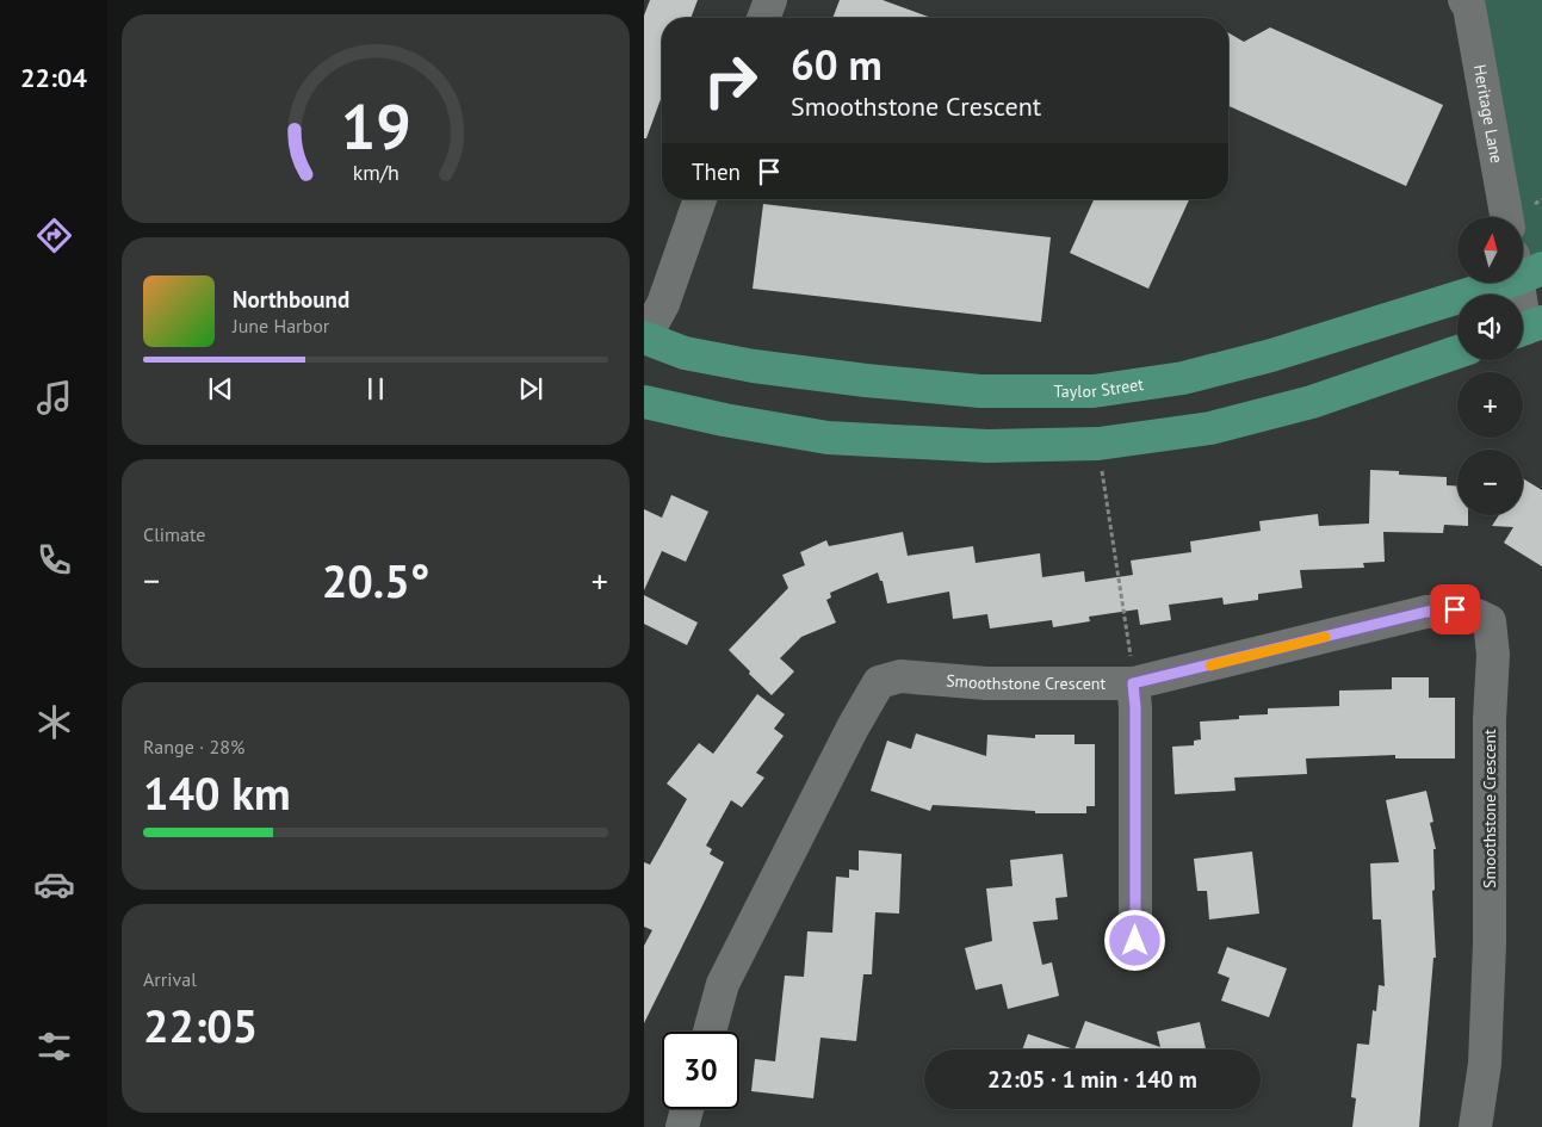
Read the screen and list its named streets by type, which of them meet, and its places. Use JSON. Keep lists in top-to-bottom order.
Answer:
{
  "streets": {
    "main road": ["Taylor Street"],
    "street": ["Heritage Lane", "Smoothstone Crescent"]
  },
  "north": "top",
  "page": {
    "tabs": "22:04",
    "turn": ["60 m", "Smoothstone Crescent"],
    "then": "Then",
    "map_buttons": ["+", "−"],
    "song": ["Northbound", "June Harbor"],
    "tile": [
      "Climate",
      ["Range · 28%", "140 km"],
      ["Arrival", "22:05"]
    ],
    "heat": ["−", "20.5°", "+"],
    "limit": "30",
    "trip": "22:05 · 1 min · 140 m",
    "gauge": ["19", "km/h"]
  }
}
